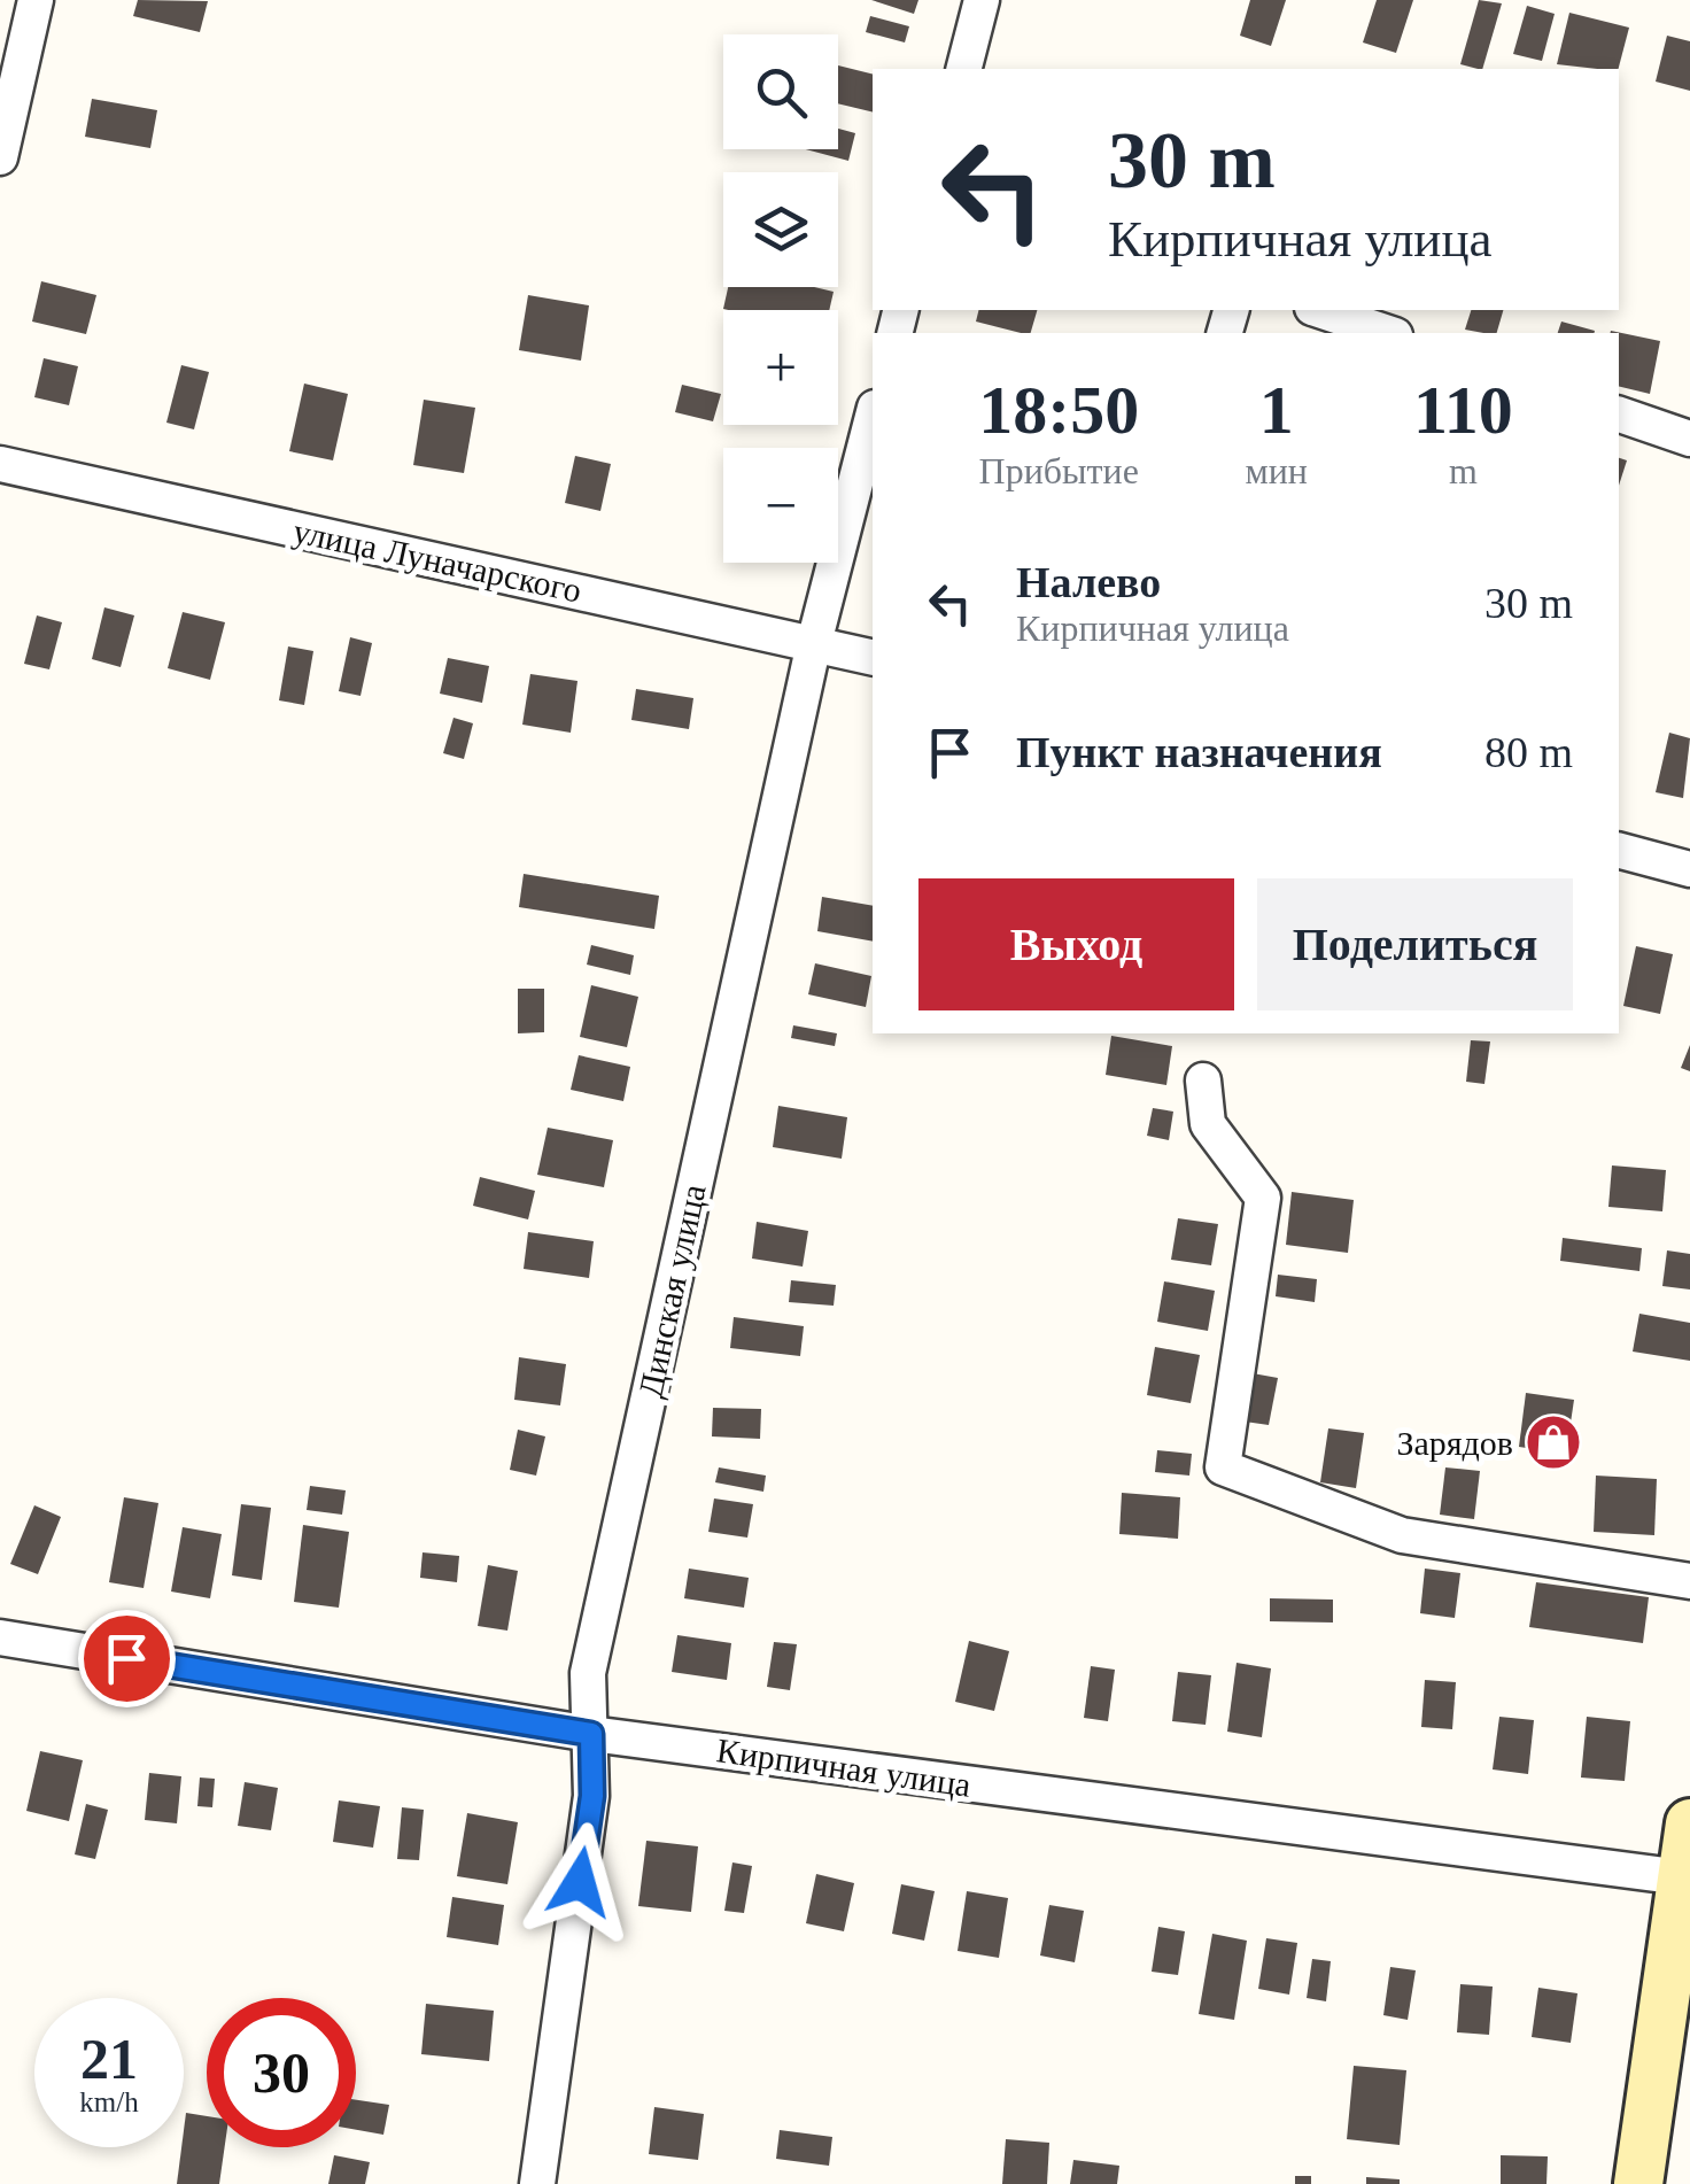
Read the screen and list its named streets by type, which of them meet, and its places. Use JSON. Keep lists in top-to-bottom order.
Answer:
{
  "streets": {
    "street": ["улица Луначарского", "Динская улица", "Кирпичная улица"]
  },
  "crossings": [
    ["улица Луначарского", "Динская улица"],
    ["Динская улица", "Кирпичная улица"]
  ],
  "places": {
    "shop": ["Зарядов"]
  },
  "page": {
    "map_buttons": ["+", "−"],
    "turn": ["30 m", "Кирпичная улица"],
    "eta": [
      "18:50",
      "Прибытие",
      "1",
      "мин",
      "110",
      "m"
    ],
    "list": [
      {
        "name": "Налево",
        "note": "Кирпичная улица",
        "value": "30 m"
      },
      {
        "name": "Пункт назначения",
        "value": "80 m"
      }
    ],
    "buttons": ["Выход", "Поделиться"],
    "speed": "21 km/h",
    "limit": "30"
  }
}
